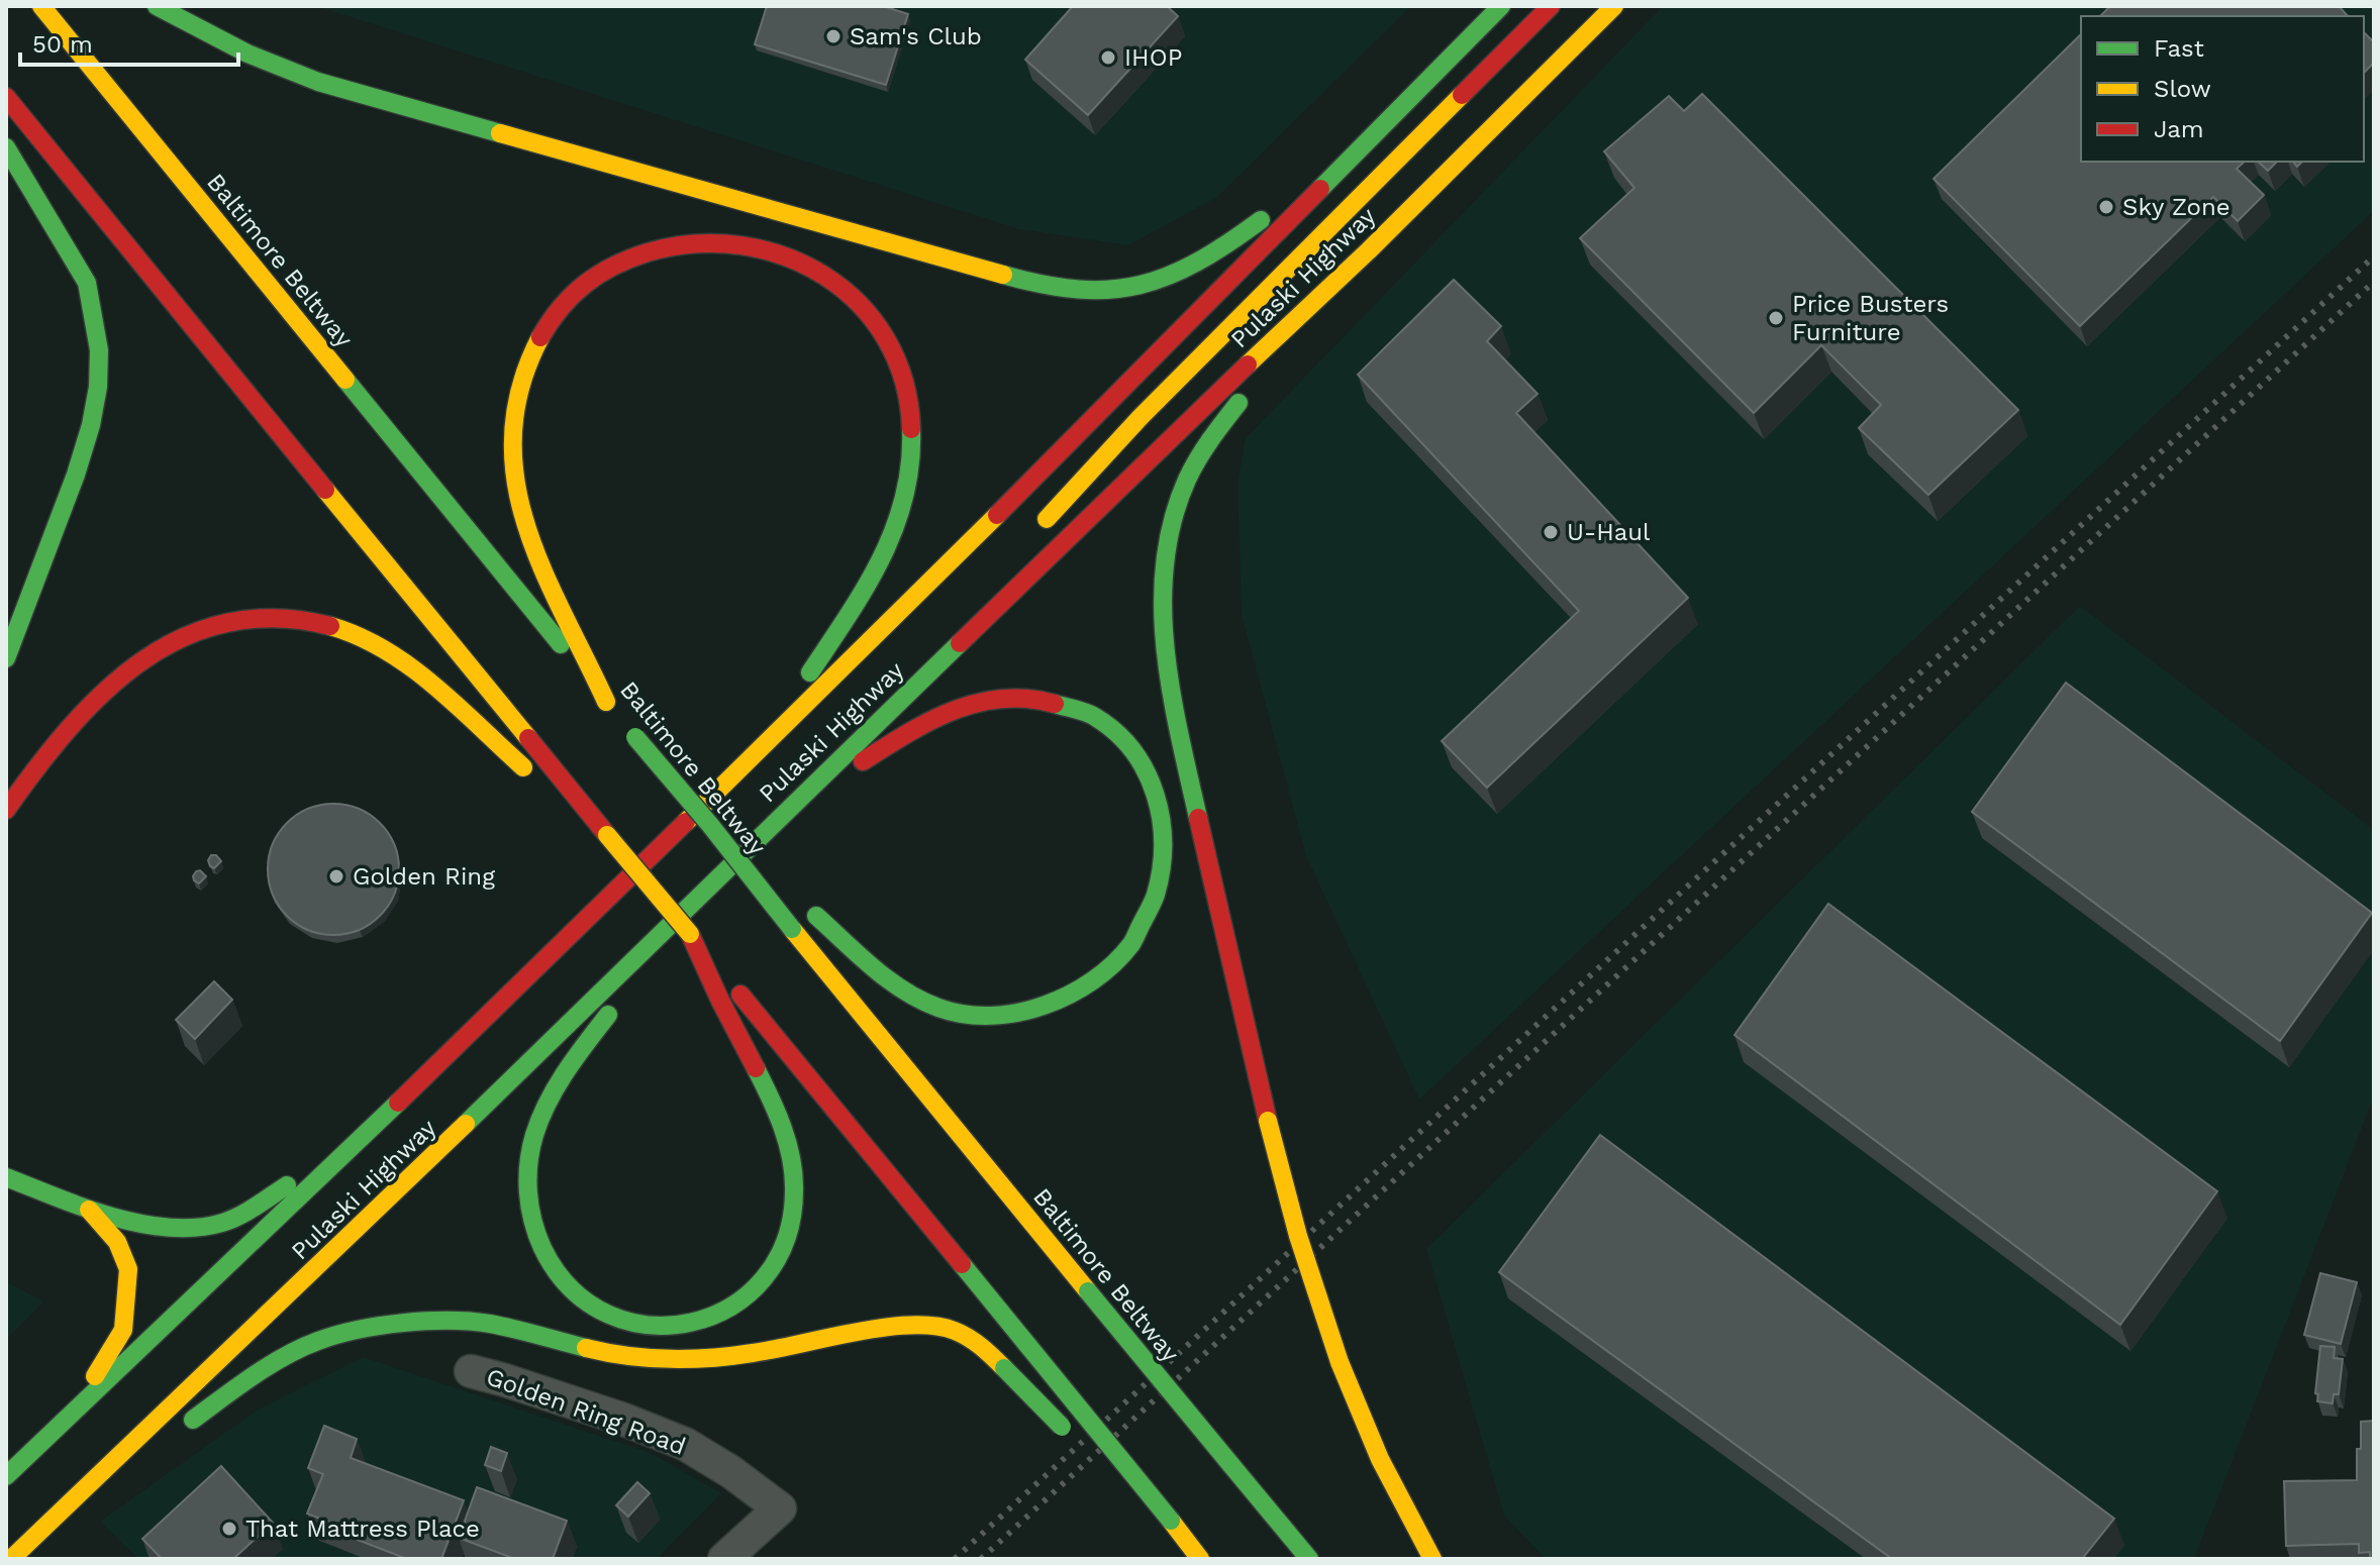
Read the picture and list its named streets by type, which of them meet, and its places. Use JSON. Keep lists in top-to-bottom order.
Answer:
{
  "streets": {
    "highway": ["Baltimore Beltway", "Pulaski Highway"],
    "street": ["Golden Ring Road"]
  },
  "places": [
    "Sam's Club",
    "IHOP",
    "Sky Zone",
    "Price Busters Furniture",
    "U-Haul",
    "Golden Ring",
    "That Mattress Place"
  ],
  "legend": ["Fast", "Slow", "Jam"],
  "scale_bar": "50 m"
}
